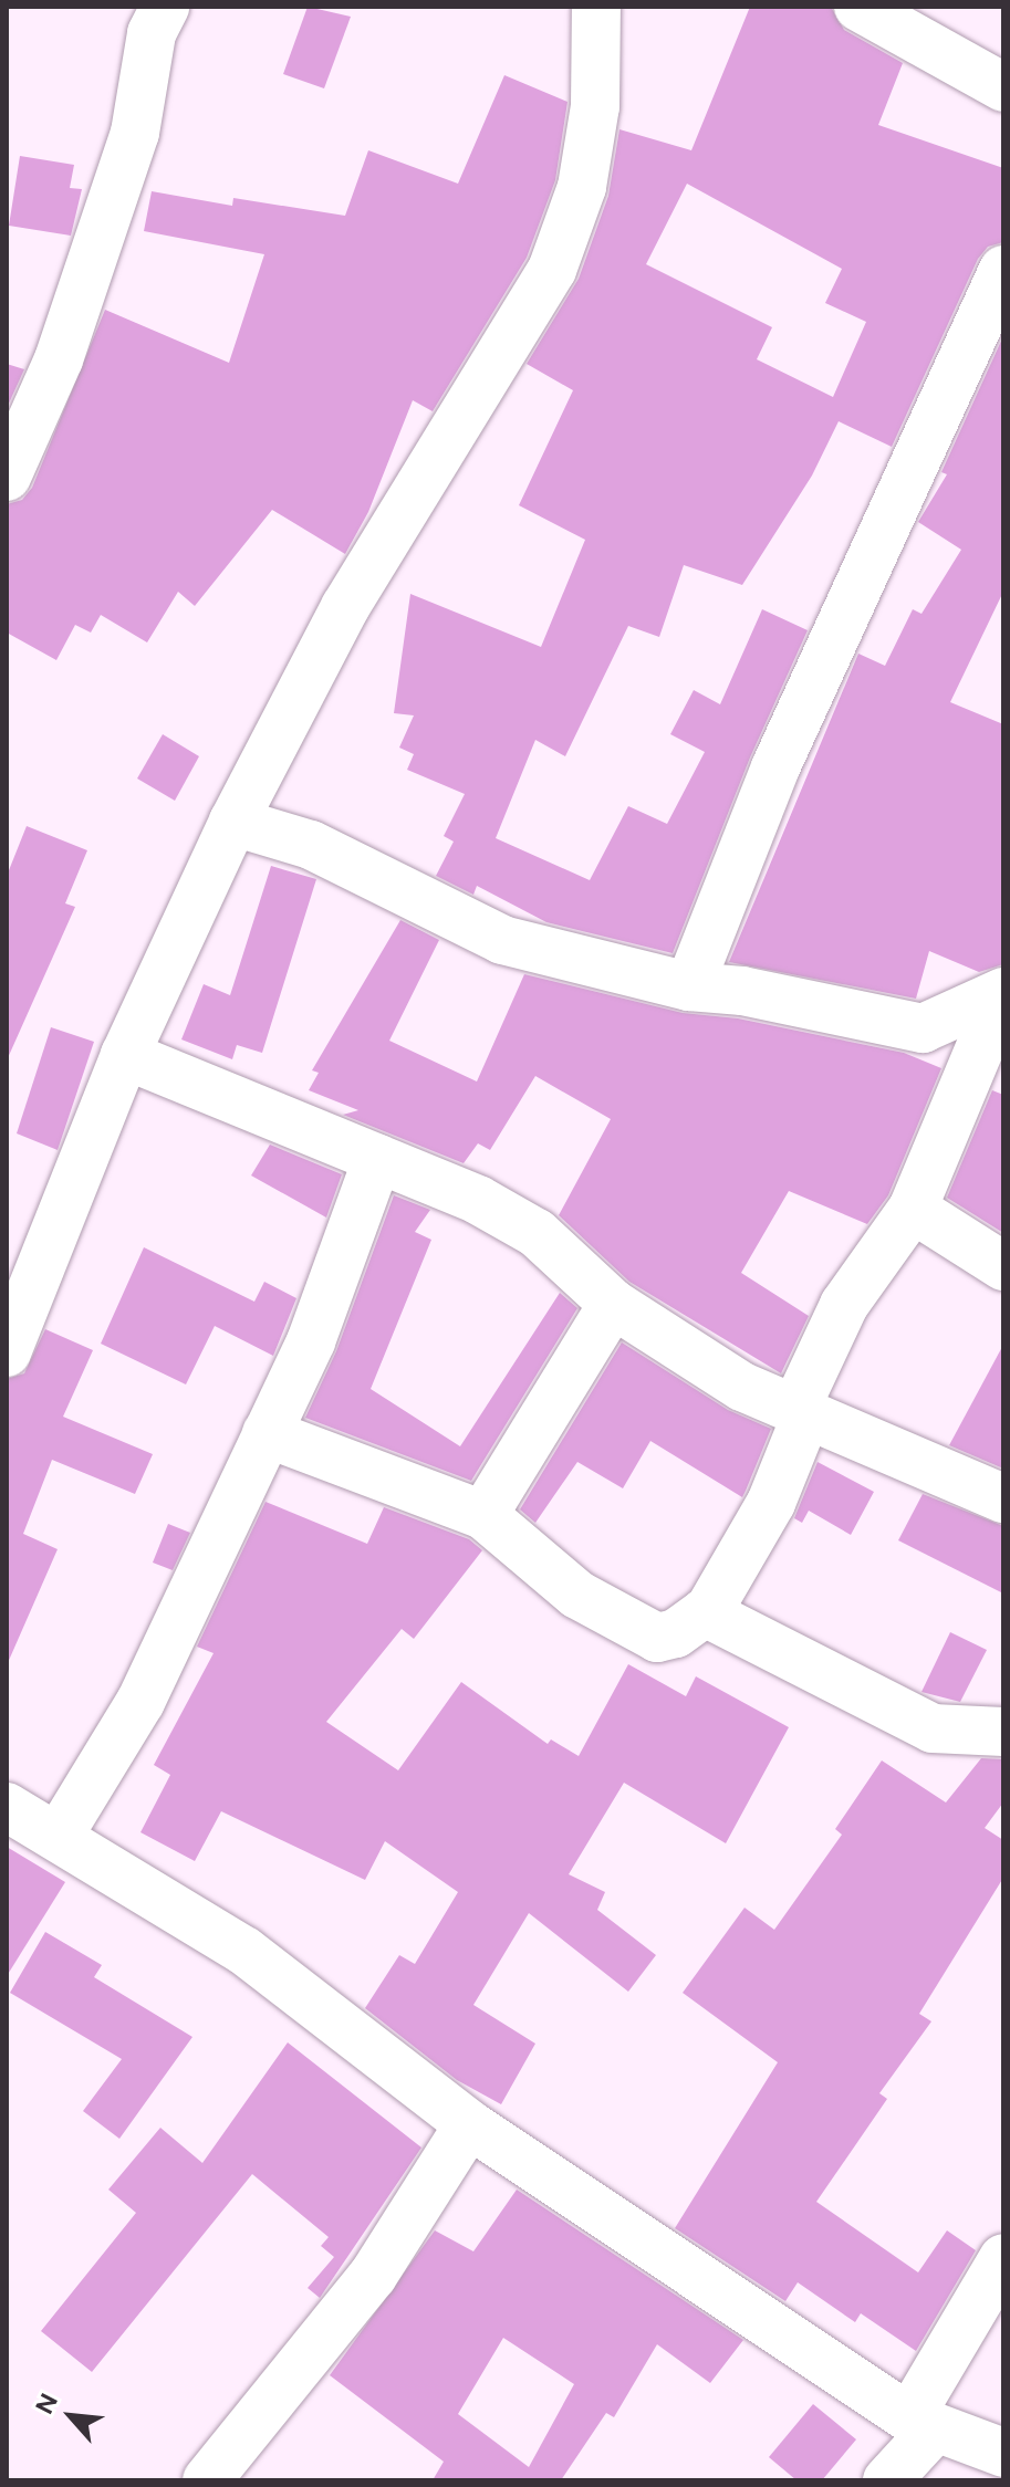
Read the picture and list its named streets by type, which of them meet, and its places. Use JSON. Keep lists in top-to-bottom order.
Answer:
{
  "north": "top left"
}
